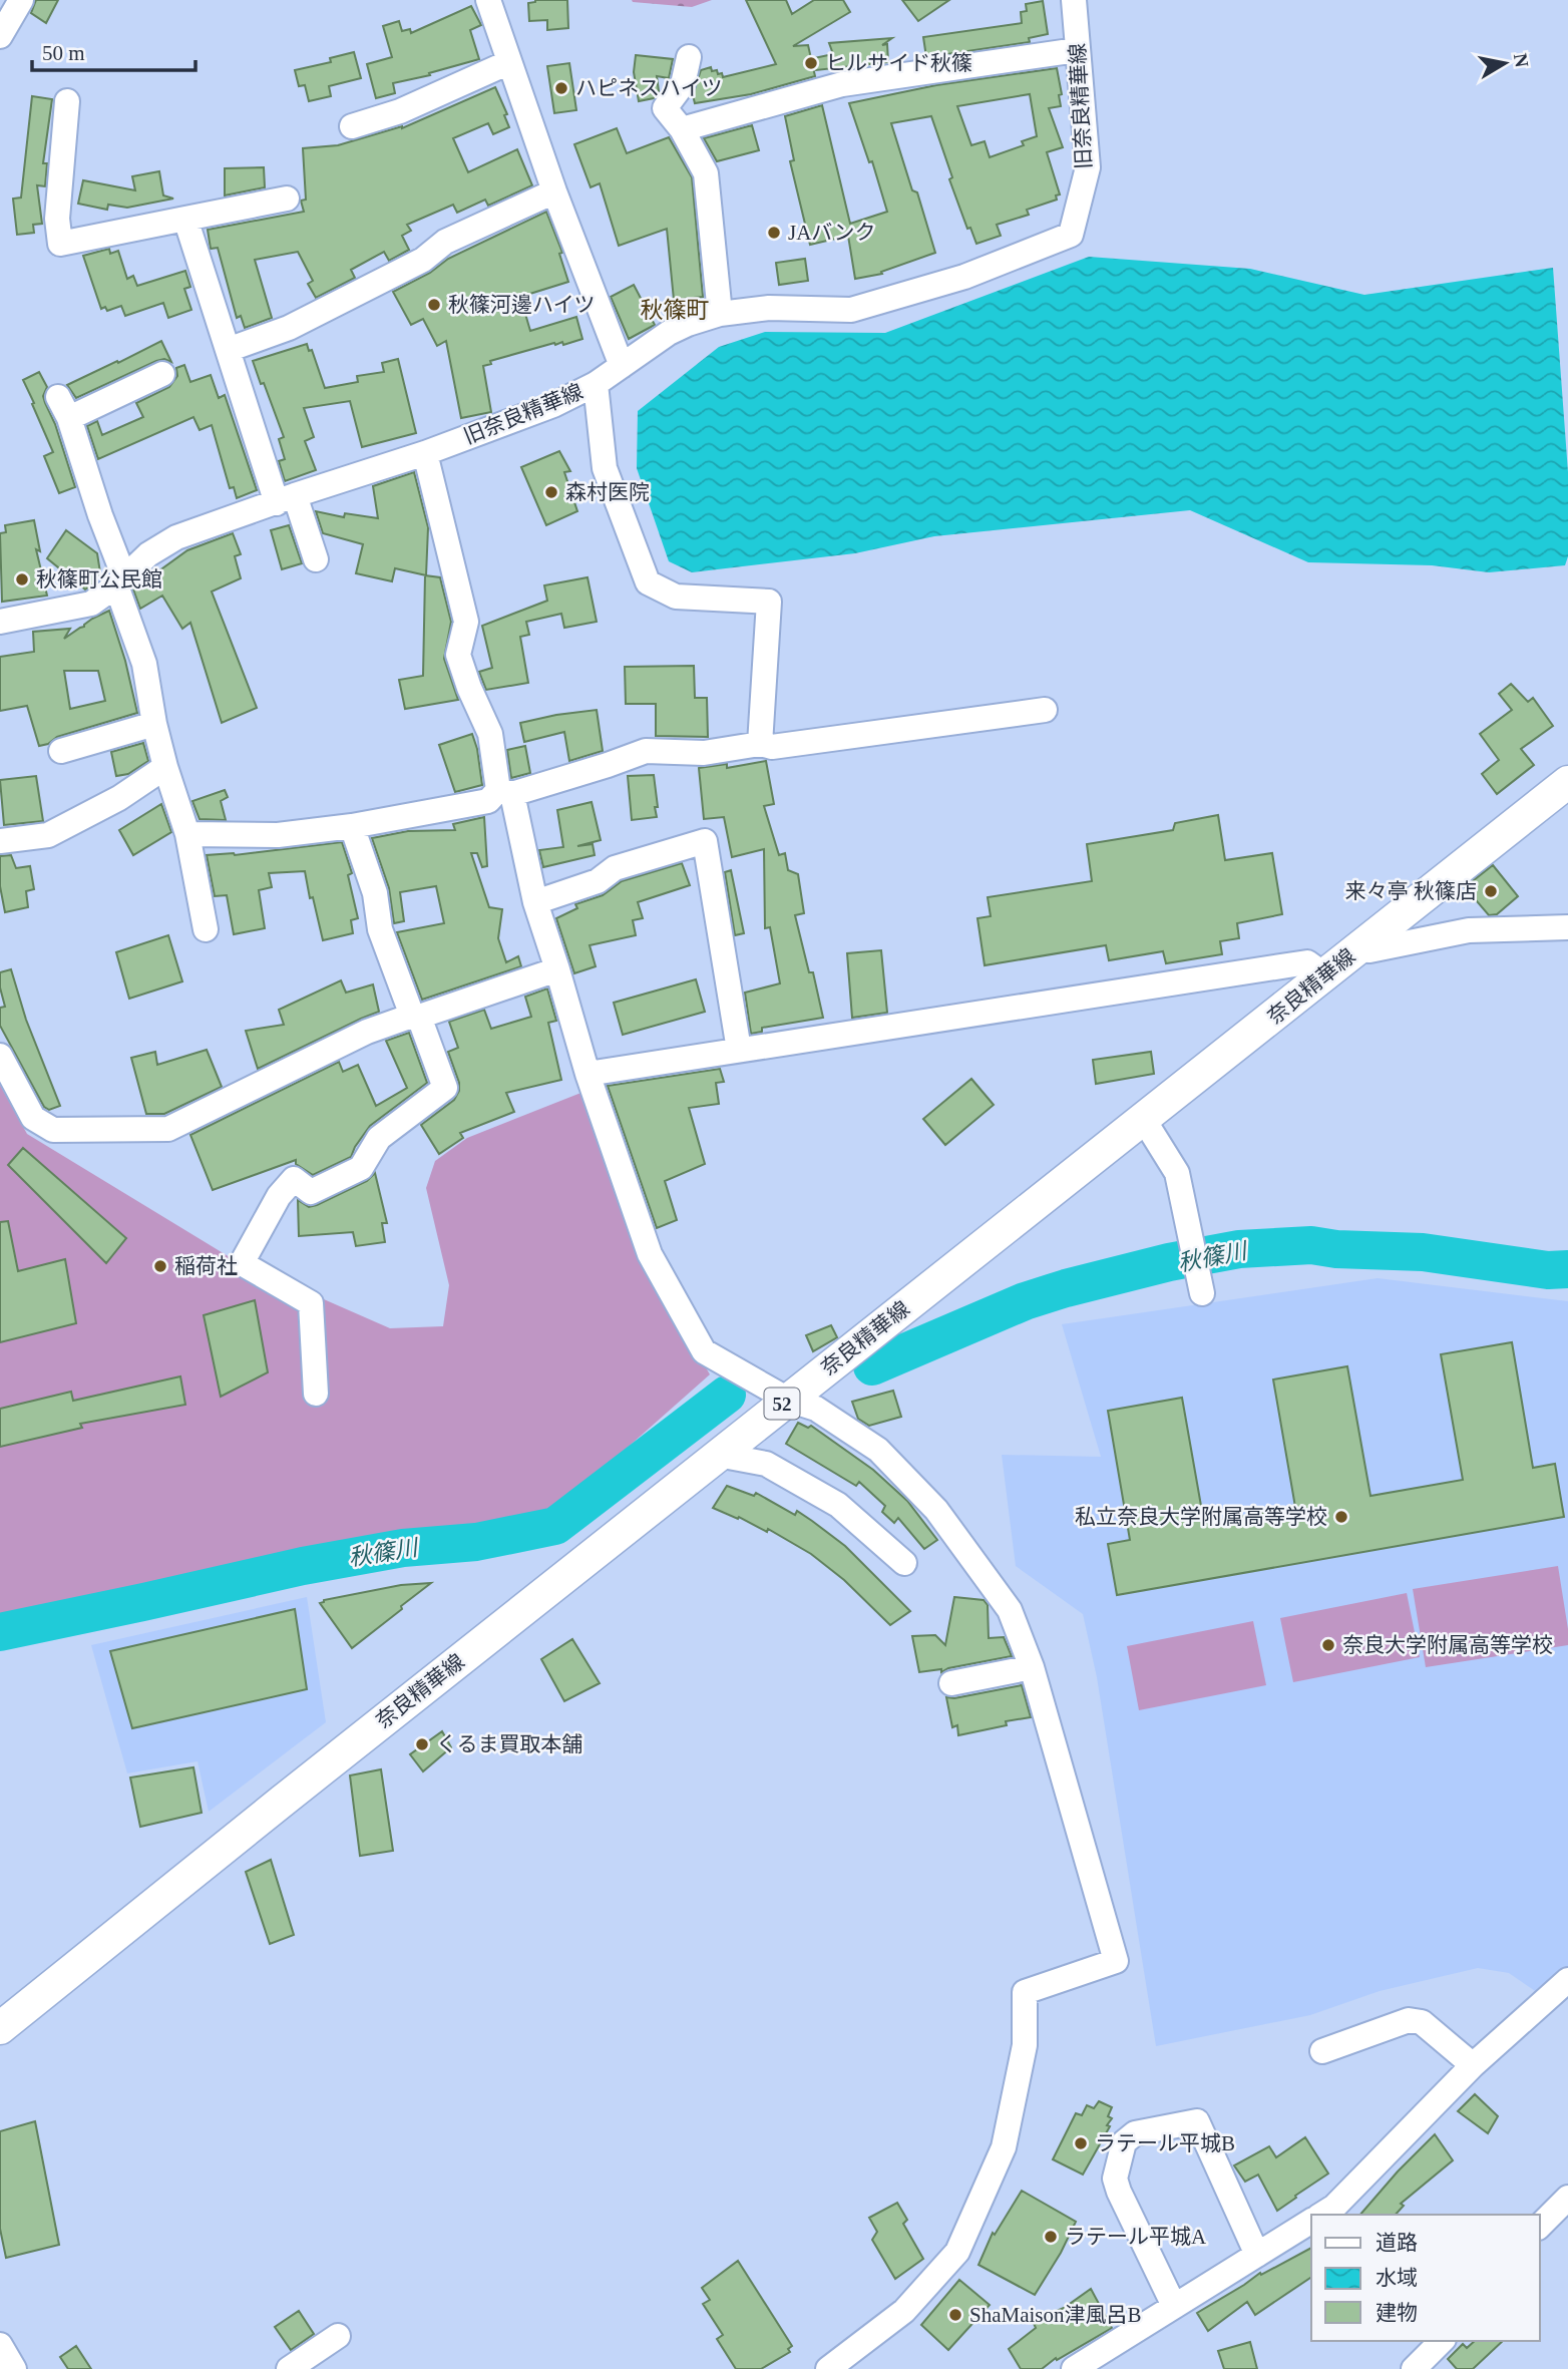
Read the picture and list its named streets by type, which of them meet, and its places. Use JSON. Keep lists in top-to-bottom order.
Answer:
{
  "streets": {
    "main road": ["奈良精華線", "52"],
    "street": ["旧奈良精華線"]
  },
  "districts": ["秋篠町"],
  "water": ["秋篠川"],
  "places": [
    "ヒルサイド秋篠",
    "ハピネスハイツ",
    "JAバンク",
    "秋篠河邊ハイツ",
    "森村医院",
    "秋篠町公民館",
    "来々亭 秋篠店",
    "稲荷社",
    "私立奈良大学附属高等学校",
    "奈良大学附属高等学校",
    "くるま買取本舗",
    "ラテール平城B",
    "ラテール平城A",
    "ShaMaison津風呂B"
  ],
  "legend": ["道路", "水域", "建物"],
  "scale_bar": "50 m",
  "north": "right"
}
